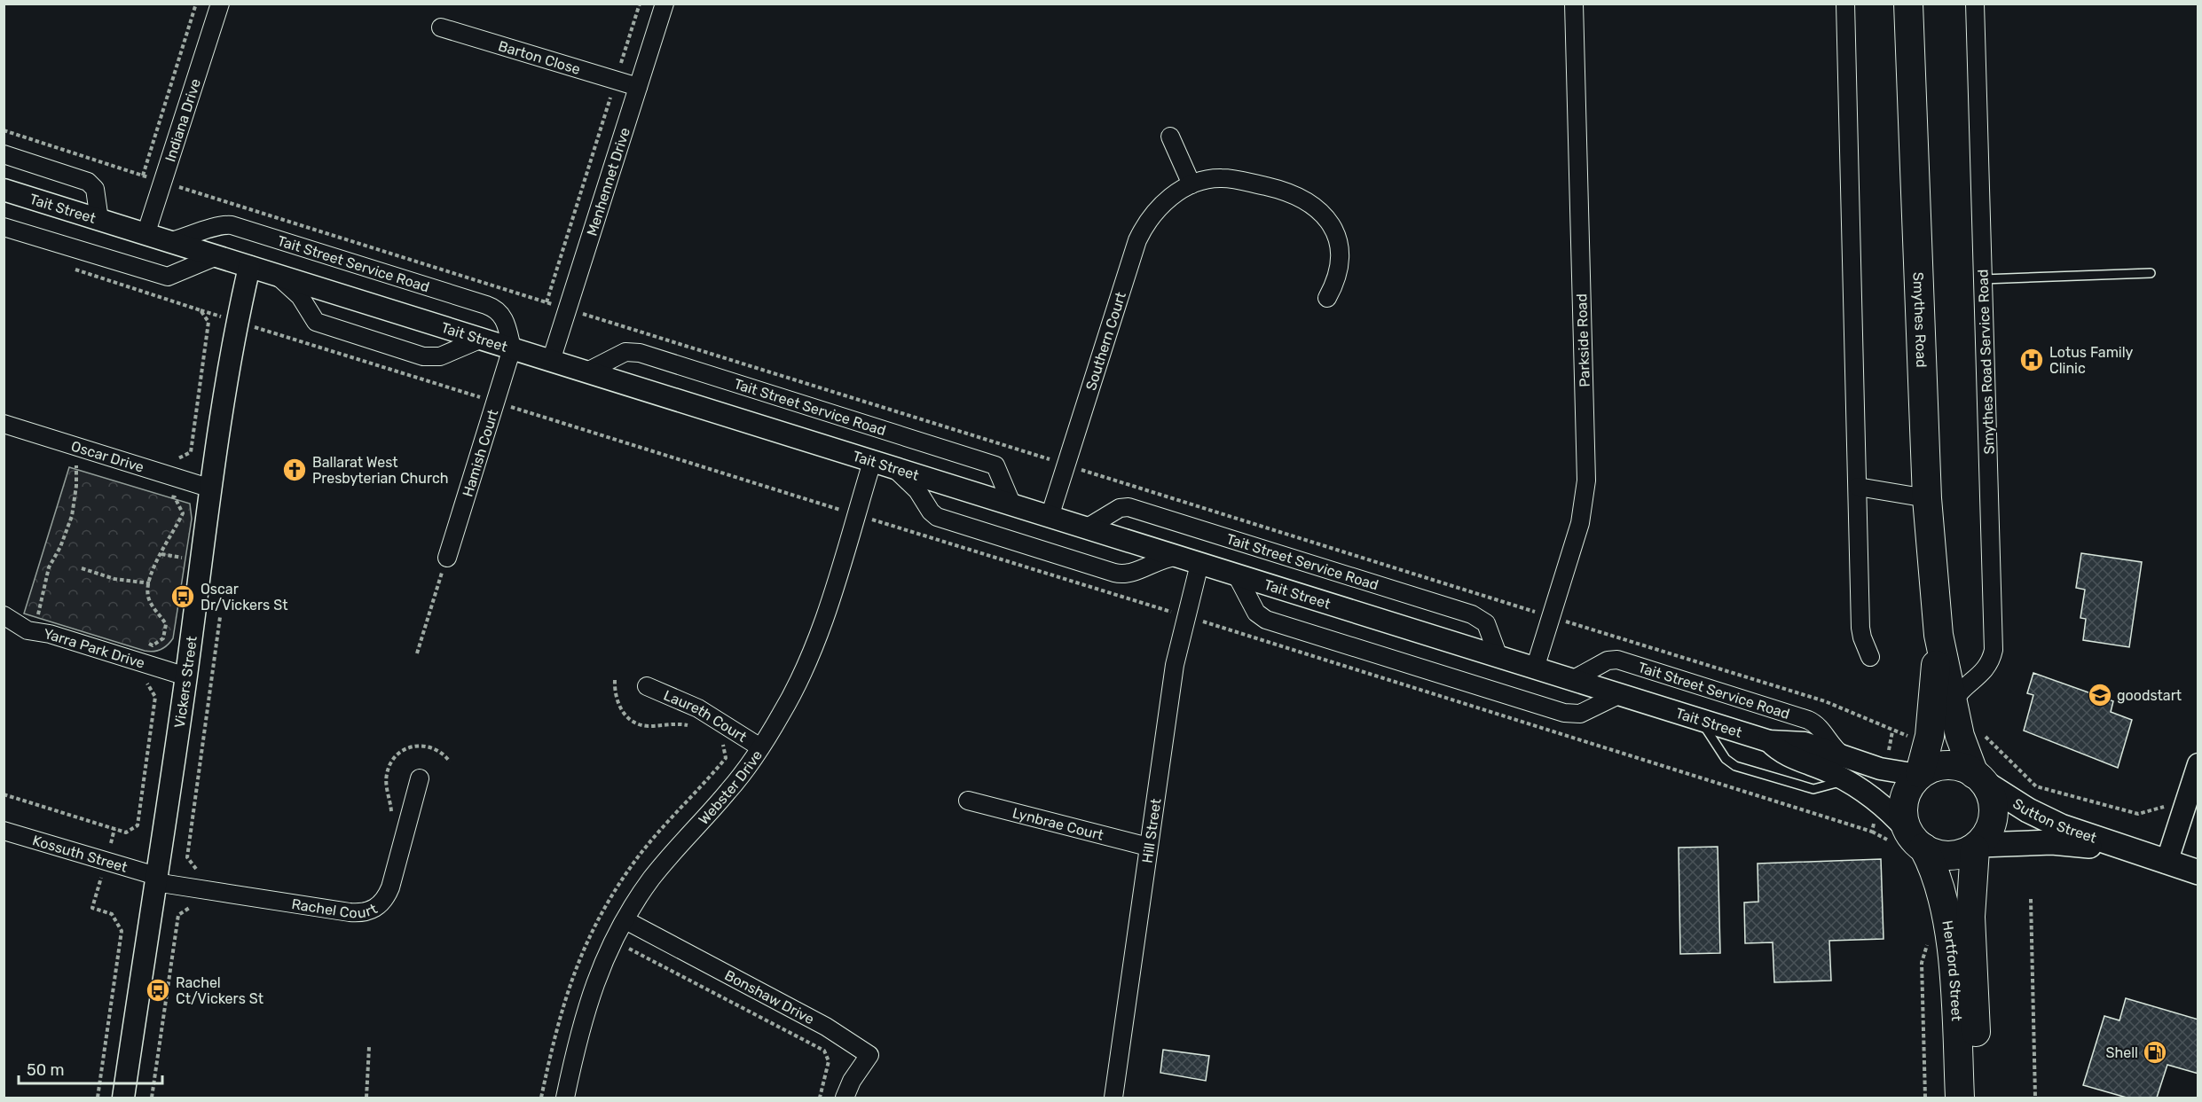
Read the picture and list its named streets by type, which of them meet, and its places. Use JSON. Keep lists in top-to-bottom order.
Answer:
{
  "streets": {
    "main road": ["Smythes Road", "Sutton Street", "Hertford Street"],
    "street": [
      "Barton Close",
      "Indiana Drive",
      "Menhennet Drive",
      "Tait Street",
      "Tait Street Service Road",
      "Southern Court",
      "Parkside Road",
      "Smythes Road Service Road",
      "Hamish Court",
      "Oscar Drive",
      "Yarra Park Drive",
      "Vickers Street",
      "Laureth Court",
      "Webster Drive",
      "Lynbrae Court",
      "Hill Street",
      "Kossuth Street",
      "Rachel Court",
      "Bonshaw Drive"
    ]
  },
  "crossings": [
    ["Barton Close", "Menhennet Drive"],
    ["Indiana Drive", "Tait Street"],
    ["Menhennet Drive", "Tait Street"],
    ["Tait Street", "Tait Street Service Road"],
    ["Tait Street", "Smythes Road"],
    ["Tait Street", "Southern Court"],
    ["Tait Street", "Parkside Road"],
    ["Tait Street", "Hamish Court"],
    ["Tait Street", "Vickers Street"],
    ["Tait Street", "Webster Drive"],
    ["Tait Street", "Sutton Street"],
    ["Tait Street", "Hill Street"],
    ["Tait Street", "Hertford Street"],
    ["Tait Street Service Road", "Hamish Court"],
    ["Smythes Road", "Smythes Road Service Road"],
    ["Smythes Road", "Sutton Street"],
    ["Smythes Road", "Hertford Street"],
    ["Oscar Drive", "Vickers Street"],
    ["Yarra Park Drive", "Vickers Street"],
    ["Vickers Street", "Kossuth Street"],
    ["Vickers Street", "Rachel Court"],
    ["Laureth Court", "Webster Drive"],
    ["Webster Drive", "Bonshaw Drive"],
    ["Sutton Street", "Hertford Street"],
    ["Lynbrae Court", "Hill Street"],
    ["Kossuth Street", "Rachel Court"]
  ],
  "places": {
    "hospital": ["Lotus Family Clinic"],
    "church": ["Ballarat West Presbyterian Church"],
    "bus stop": ["Oscar Dr/Vickers St", "Rachel Ct/Vickers St"],
    "school or university": ["goodstart"],
    "fuel station": ["Shell"]
  },
  "scale_bar": "50 m"
}
